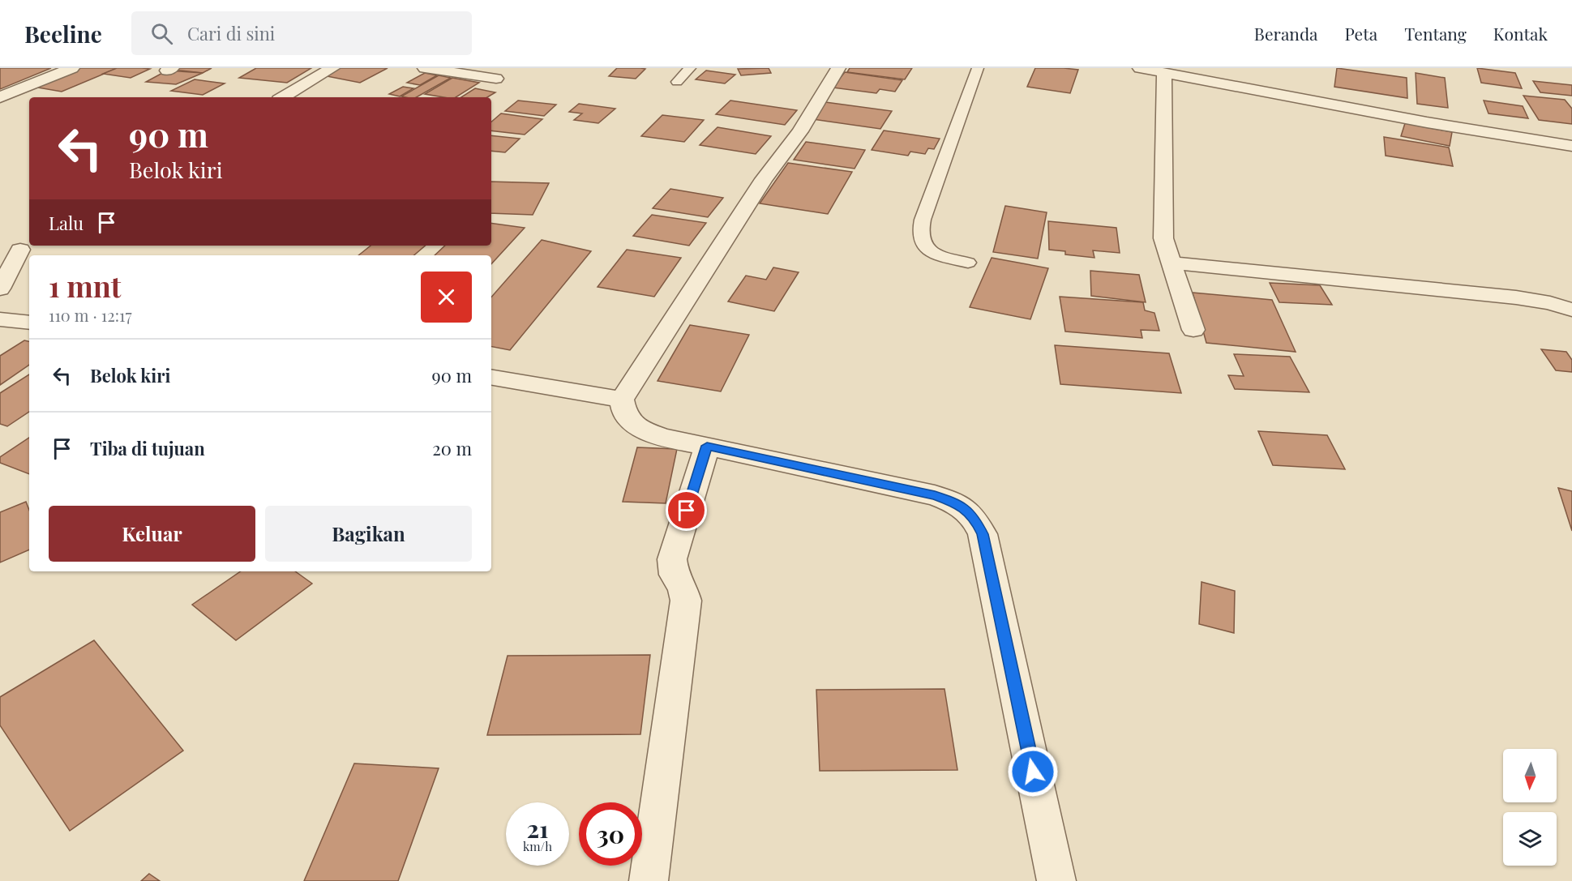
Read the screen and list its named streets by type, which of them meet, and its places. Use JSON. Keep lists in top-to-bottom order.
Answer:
{
  "north": "bottom",
  "page": {
    "header": "Beeline",
    "search": "Cari di sini",
    "nav": [
      "Beranda",
      "Peta",
      "Tentang",
      "Kontak"
    ],
    "turn": ["90 m", "Belok kiri"],
    "then": "Lalu",
    "heading": ["1 mnt", "110 m · 12:17"],
    "list": [
      {
        "name": "Belok kiri",
        "value": "90 m"
      },
      {
        "name": "Tiba di tujuan",
        "value": "20 m"
      }
    ],
    "buttons": ["Keluar", "Bagikan"],
    "speed": "21 km/h",
    "limit": "30"
  }
}
